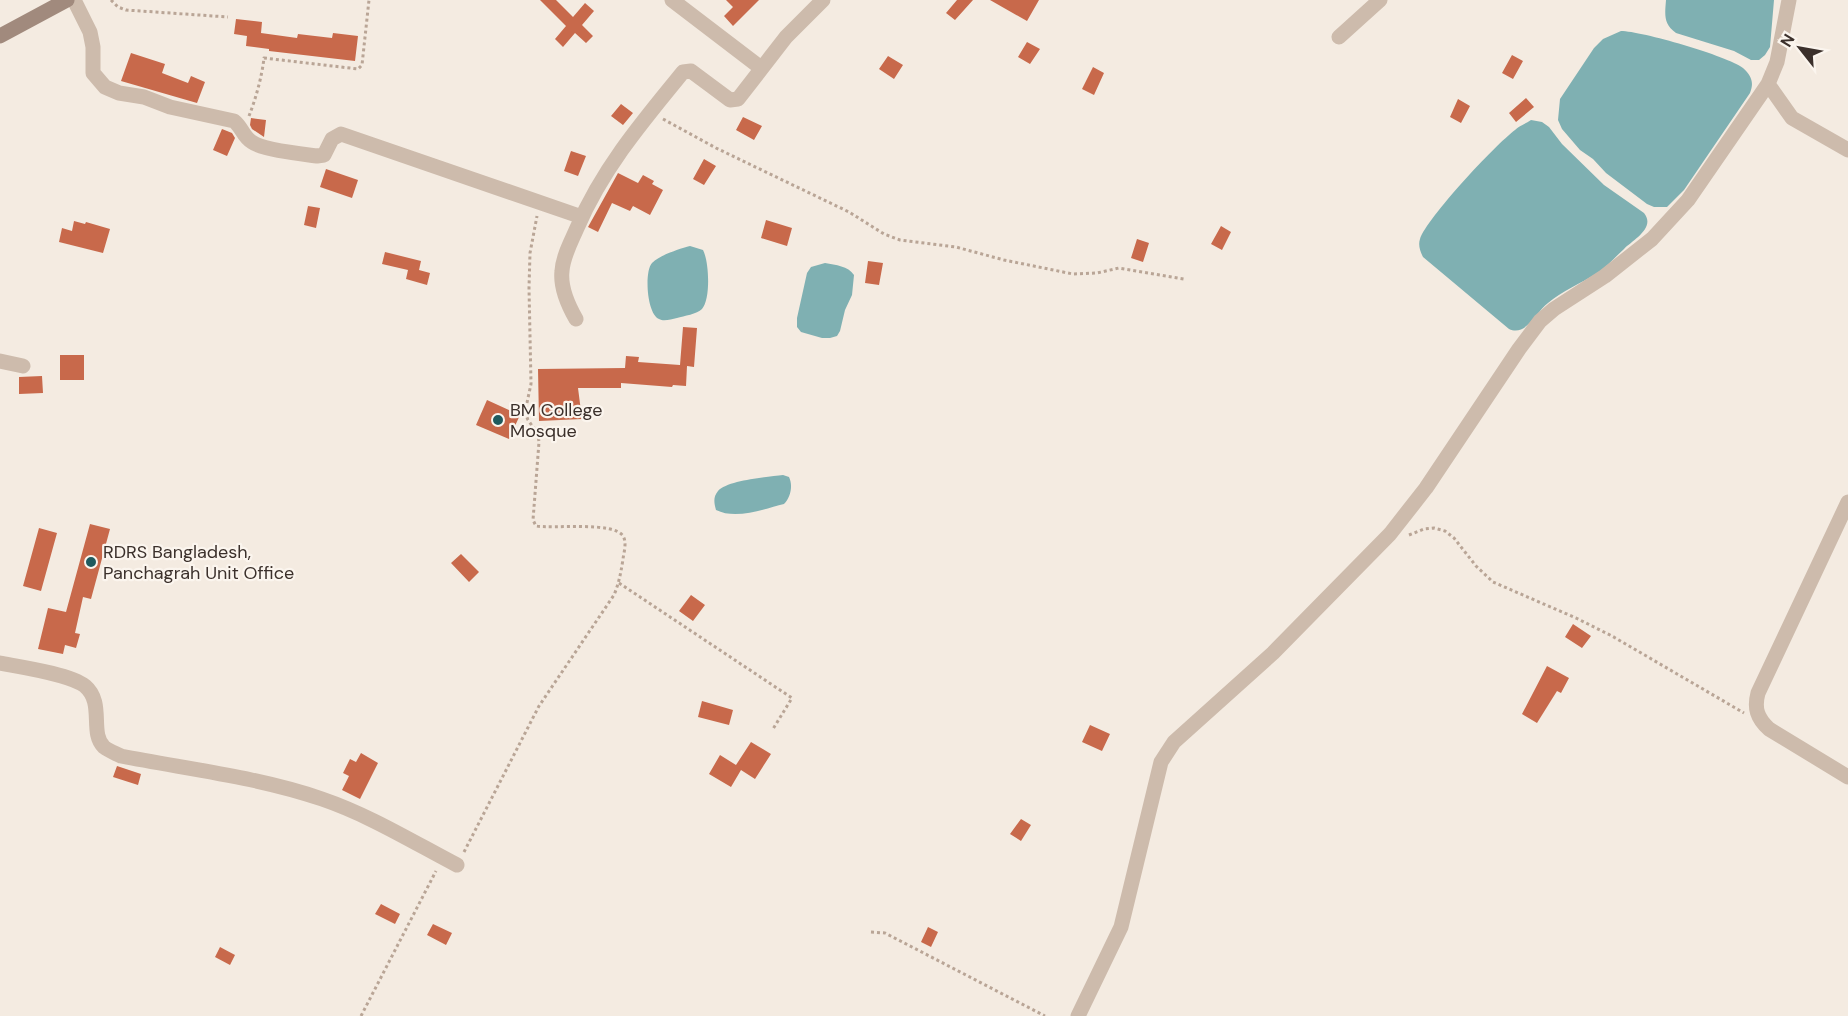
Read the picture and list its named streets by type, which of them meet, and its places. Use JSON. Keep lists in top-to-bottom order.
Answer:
{
  "places": ["BM College Mosque", "RDRS Bangladesh, Panchagrah Unit Office"],
  "north": "top left"
}
